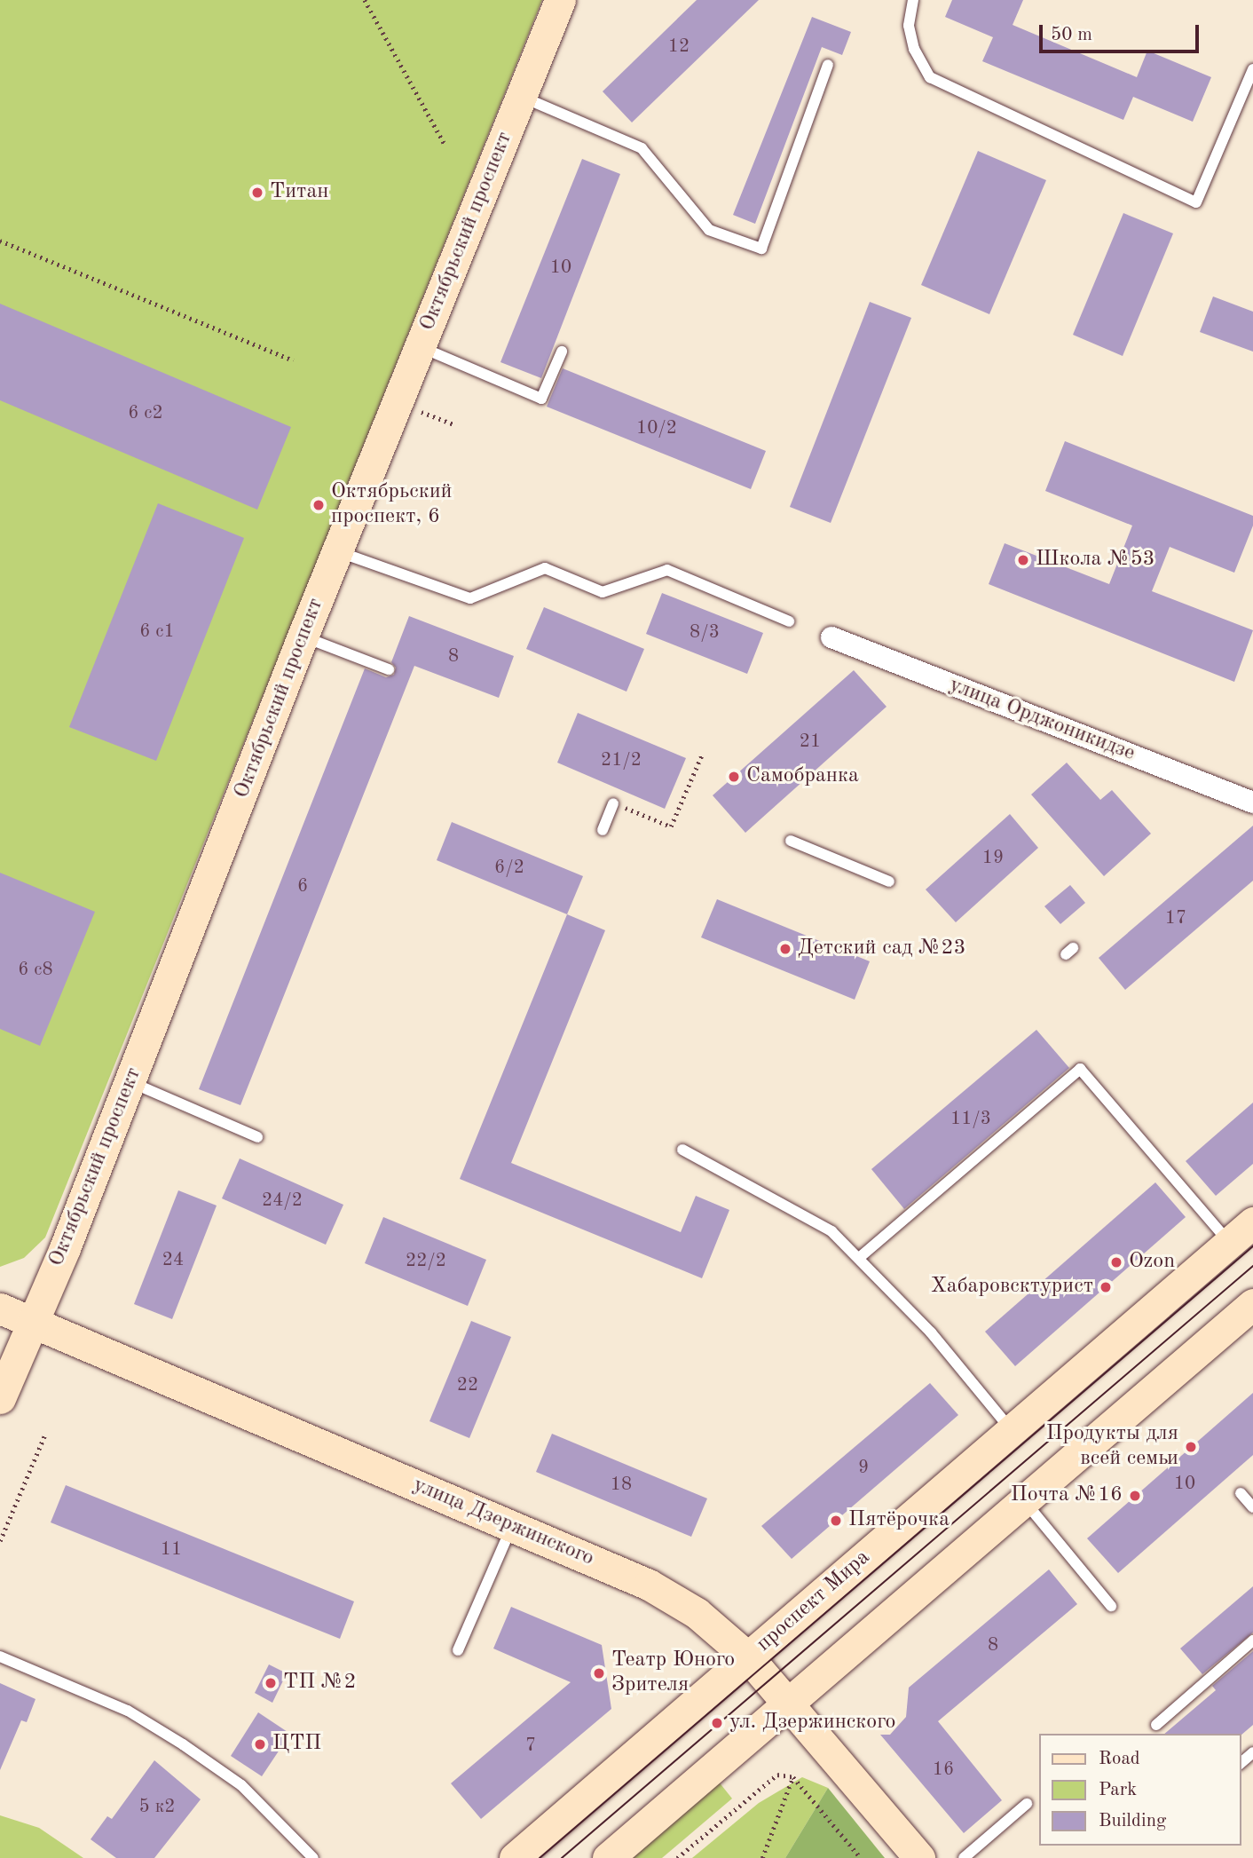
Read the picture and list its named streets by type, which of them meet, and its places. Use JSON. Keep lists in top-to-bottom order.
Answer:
{
  "streets": {
    "main road": ["Октябрьский проспект", "улица Дзержинского", "проспект Мира"],
    "street": ["улица Орджоникидзе"]
  },
  "crossings": [
    ["Октябрьский проспект", "улица Дзержинского"],
    ["улица Дзержинского", "проспект Мира"]
  ],
  "places": [
    "Титан",
    "Октябрьский проспект, 6",
    "Школа №53",
    "Самобранка",
    "Детский сад №23",
    "Ozon",
    "Хабаровсктурист",
    "Продукты для всей семьи",
    "Почта №16",
    "Пятёрочка",
    "Театр Юного Зрителя",
    "ТП №2",
    "ул. Дзержинского",
    "ЦТП"
  ],
  "house_numbers": [
    "12",
    "10",
    "6 с2",
    "10/2",
    "6 с1",
    "8/3",
    "8",
    "21",
    "21/2",
    "19",
    "6/2",
    "6",
    "17",
    "6 с8",
    "11/3",
    "24/2",
    "24",
    "22/2",
    "22",
    "9",
    "10",
    "18",
    "11",
    "8",
    "7",
    "16",
    "5 к2"
  ],
  "legend": ["Road", "Park", "Building"],
  "scale_bar": "50 m"
}
